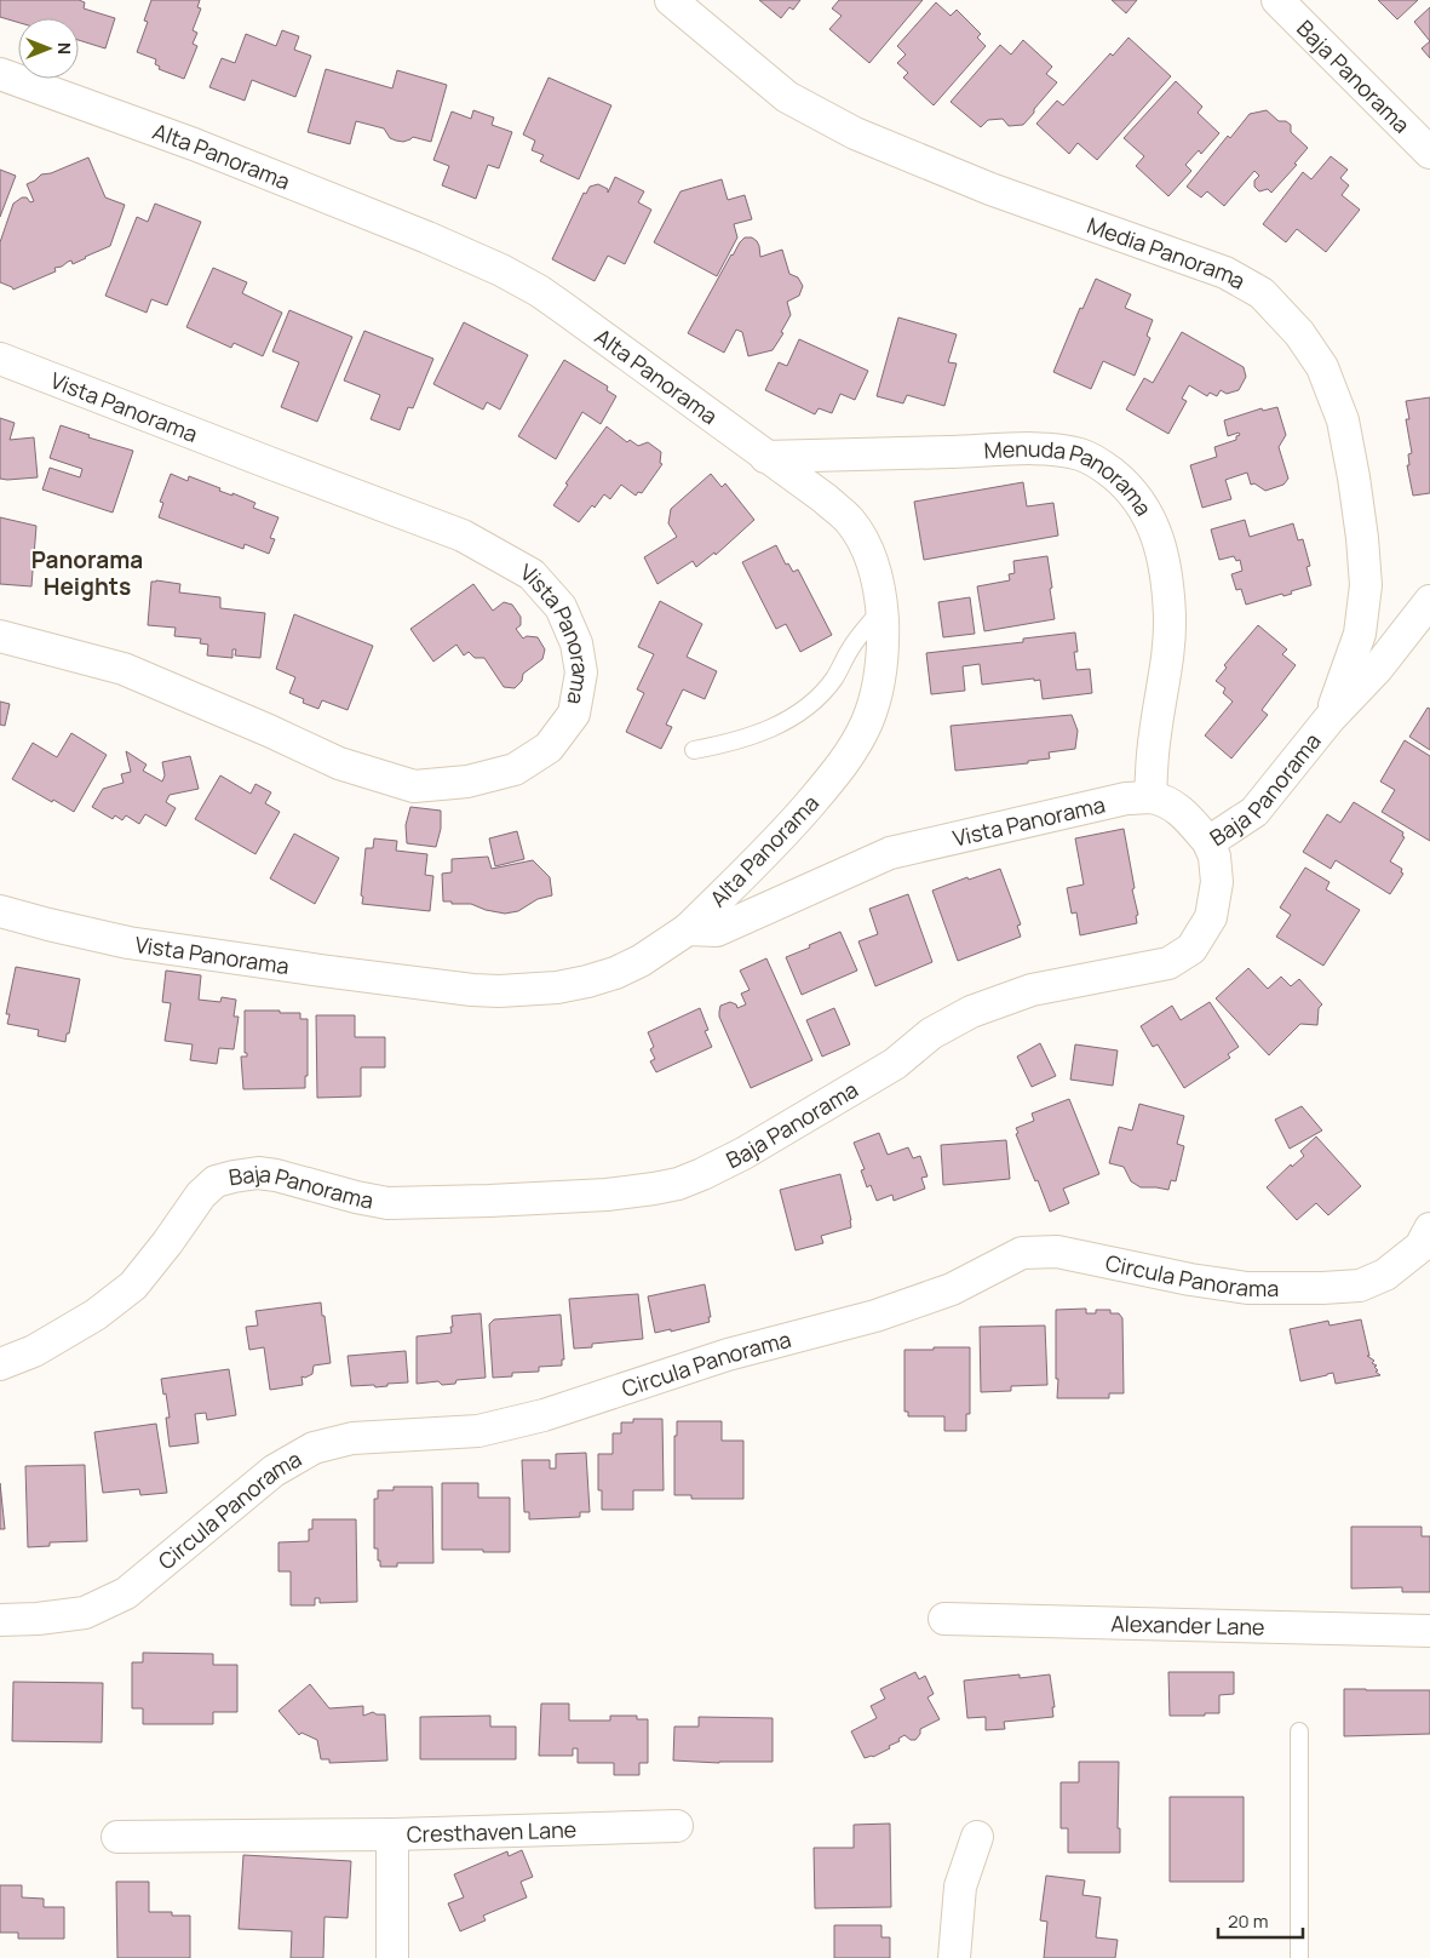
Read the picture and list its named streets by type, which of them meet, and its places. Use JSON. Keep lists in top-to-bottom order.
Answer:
{
  "streets": {
    "street": [
      "Baja Panorama",
      "Alta Panorama",
      "Media Panorama",
      "Vista Panorama",
      "Menuda Panorama",
      "Circula Panorama",
      "Alexander Lane",
      "Cresthaven Lane"
    ]
  },
  "crossings": [
    ["Baja Panorama", "Media Panorama"],
    ["Alta Panorama", "Vista Panorama"],
    ["Alta Panorama", "Menuda Panorama"],
    ["Vista Panorama", "Menuda Panorama"]
  ],
  "districts": ["Panorama Heights"],
  "scale_bar": "20 m",
  "north": "right"
}
